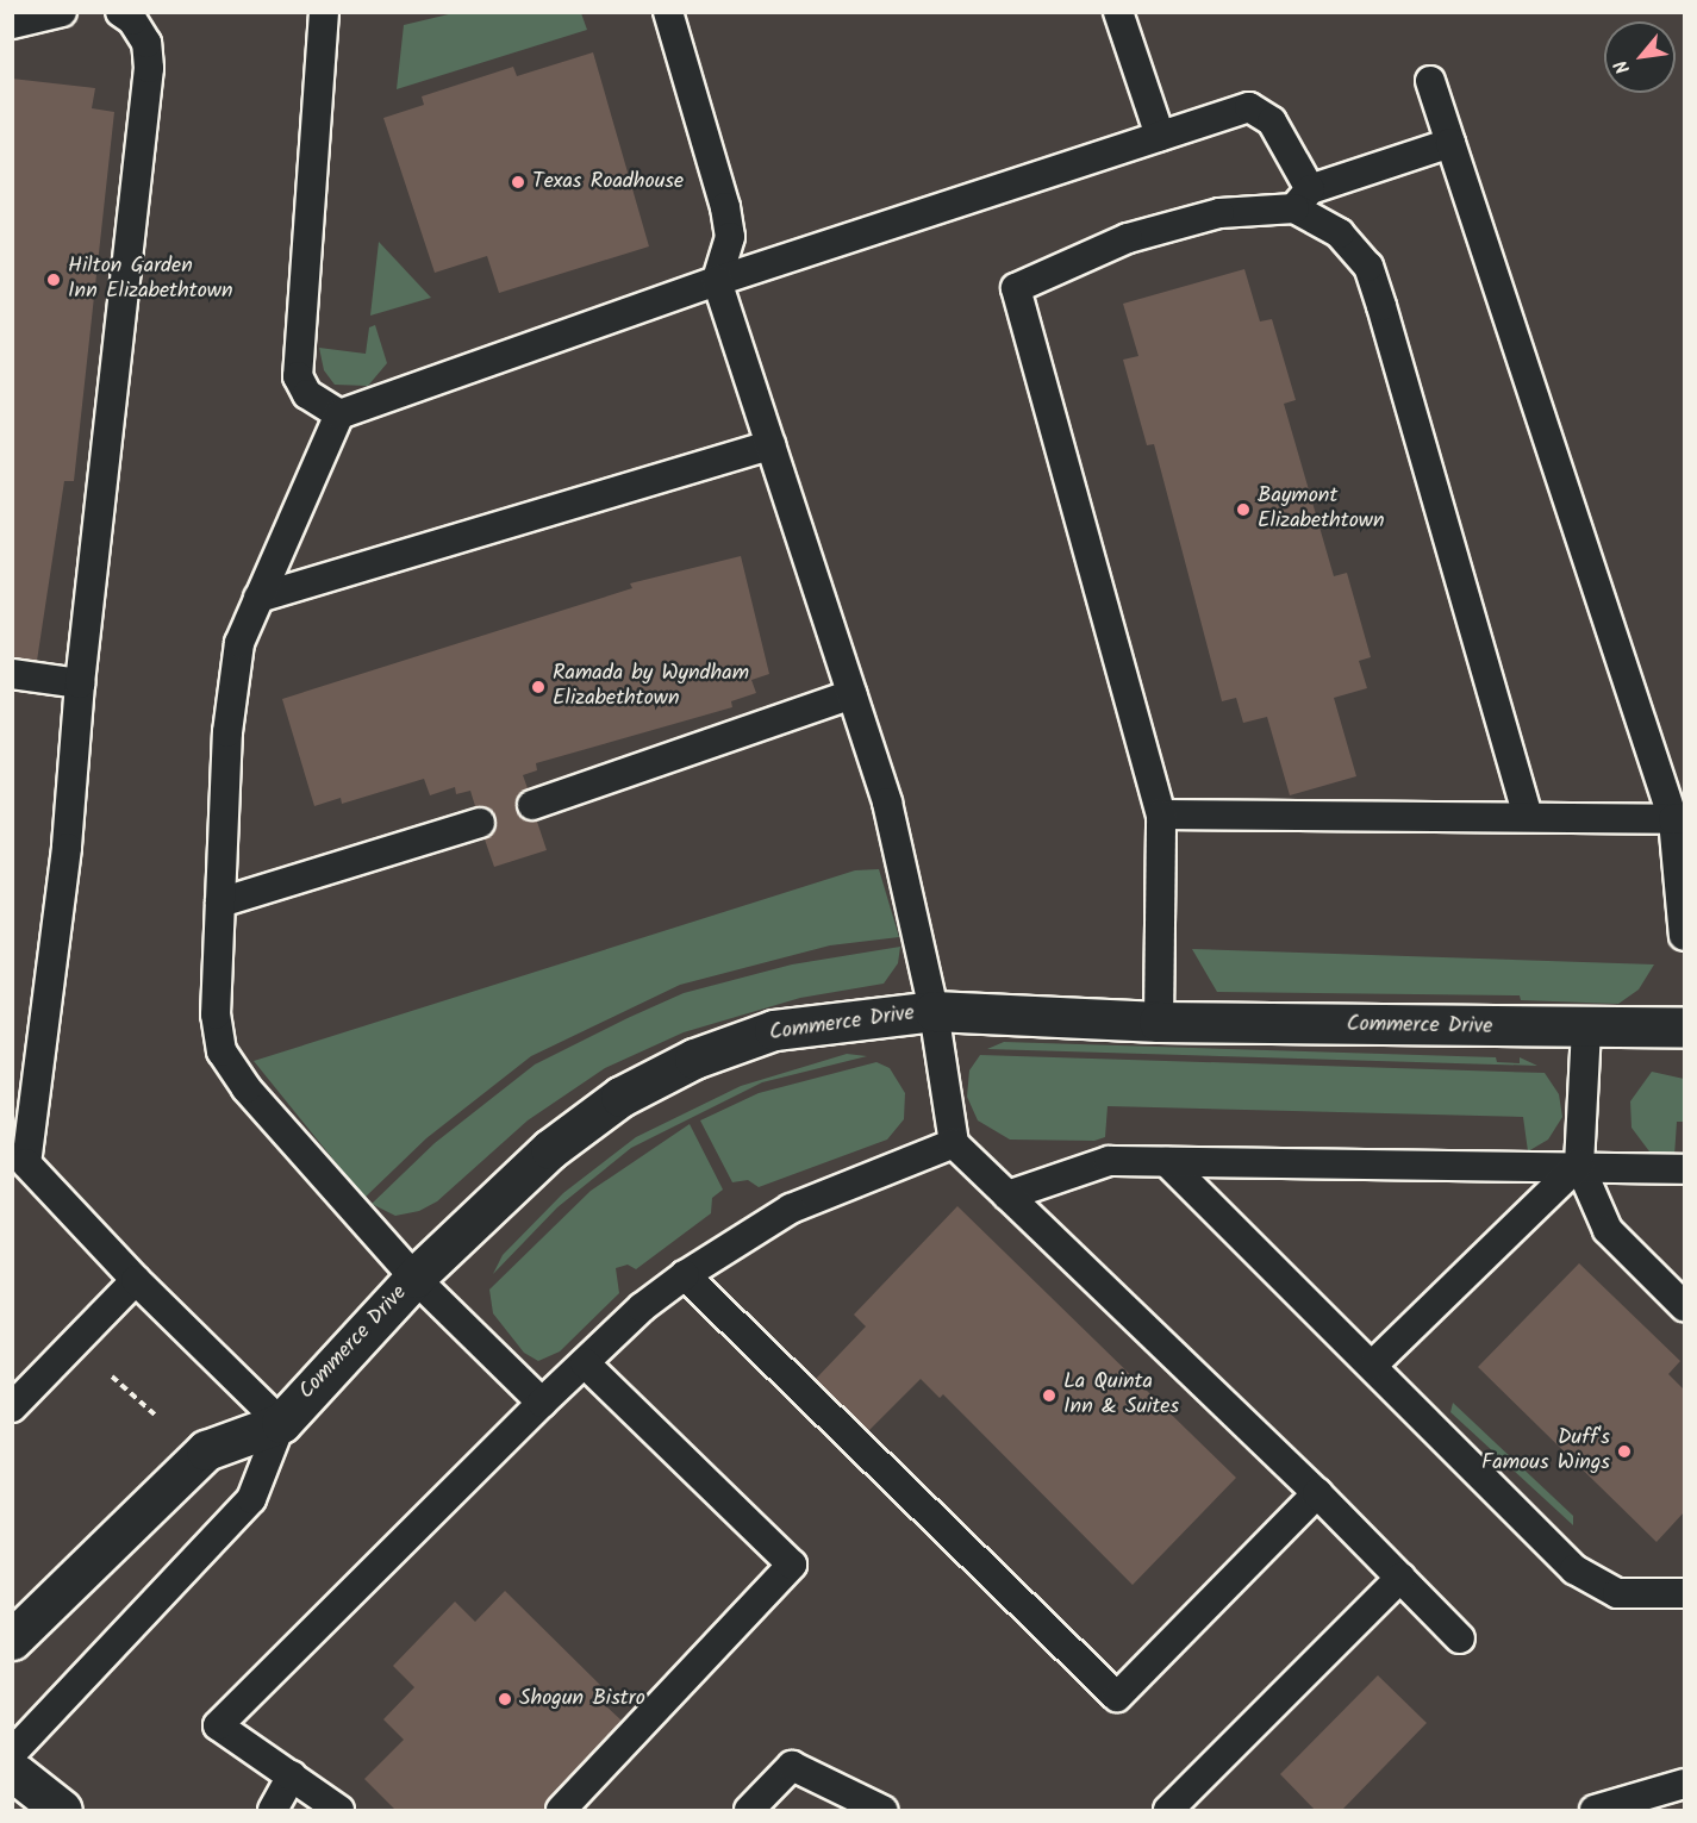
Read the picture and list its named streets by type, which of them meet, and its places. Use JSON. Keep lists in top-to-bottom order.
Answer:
{
  "streets": {
    "street": ["Commerce Drive"]
  },
  "places": [
    "Texas Roadhouse",
    "Hilton Garden Inn Elizabethtown",
    "Baymont Elizabethtown",
    "Ramada by Wyndham Elizabethtown",
    "La Quinta Inn & Suites",
    "Duff's Famous Wings",
    "Shogun Bistro"
  ],
  "north": "bottom left"
}
